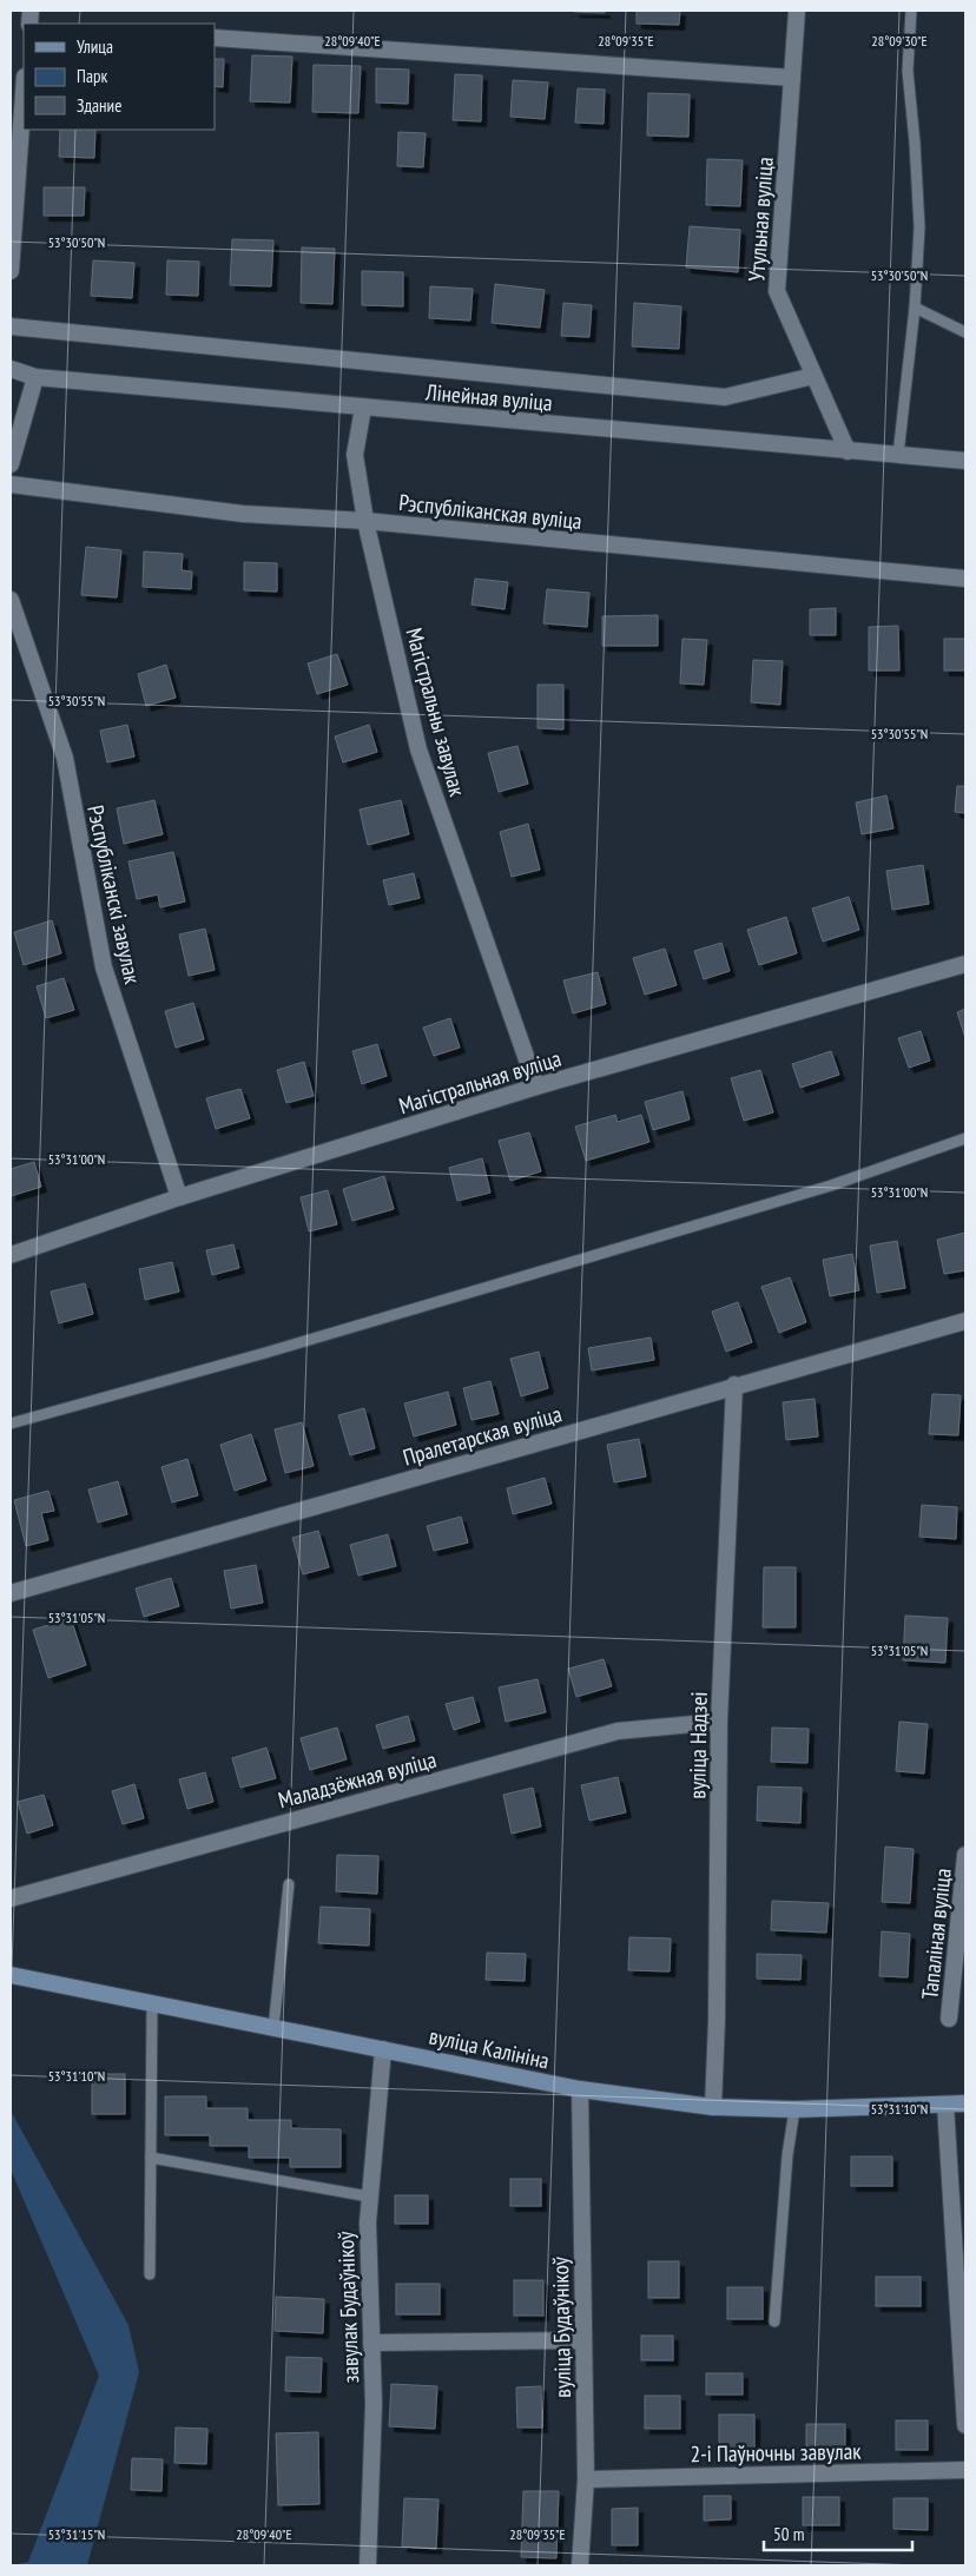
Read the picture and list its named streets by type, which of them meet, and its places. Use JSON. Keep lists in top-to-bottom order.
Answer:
{
  "streets": {
    "main road": ["вуліца Калініна"],
    "street": [
      "Утульная вуліца",
      "Лінейная вуліца",
      "Рэспубліканская вуліца",
      "Магістральны завулак",
      "Рэспубліканскі завулак",
      "Магістральная вуліца",
      "Пралетарская вуліца",
      "вуліца Надзеі",
      "Маладзёжная вуліца",
      "Тапаліная вуліца",
      "завулак Будаўнікоў",
      "вуліца Будаўнікоў",
      "2-і Паўночны завулак"
    ]
  },
  "crossings": [
    ["Утульная вуліца", "Лінейная вуліца"],
    ["Лінейная вуліца", "Магістральны завулак"],
    ["Рэспубліканская вуліца", "Магістральны завулак"],
    ["Магістральны завулак", "Магістральная вуліца"],
    ["Рэспубліканскі завулак", "Магістральная вуліца"],
    ["Пралетарская вуліца", "вуліца Надзеі"],
    ["вуліца Надзеі", "Маладзёжная вуліца"],
    ["вуліца Надзеі", "вуліца Калініна"],
    ["вуліца Калініна", "завулак Будаўнікоў"],
    ["вуліца Калініна", "вуліца Будаўнікоў"],
    ["вуліца Будаўнікоў", "2-і Паўночны завулак"]
  ],
  "legend": ["Улица", "Парк", "Здание"],
  "scale_bar": "50 m",
  "coordinates": [
    "28°09'40\"E",
    "28°09'35\"E",
    "28°09'30\"E",
    "53°30'50\"N",
    "53°30'55\"N",
    "53°31'00\"N",
    "53°31'05\"N",
    "53°31'10\"N",
    "53°31'15\"N"
  ]
}
